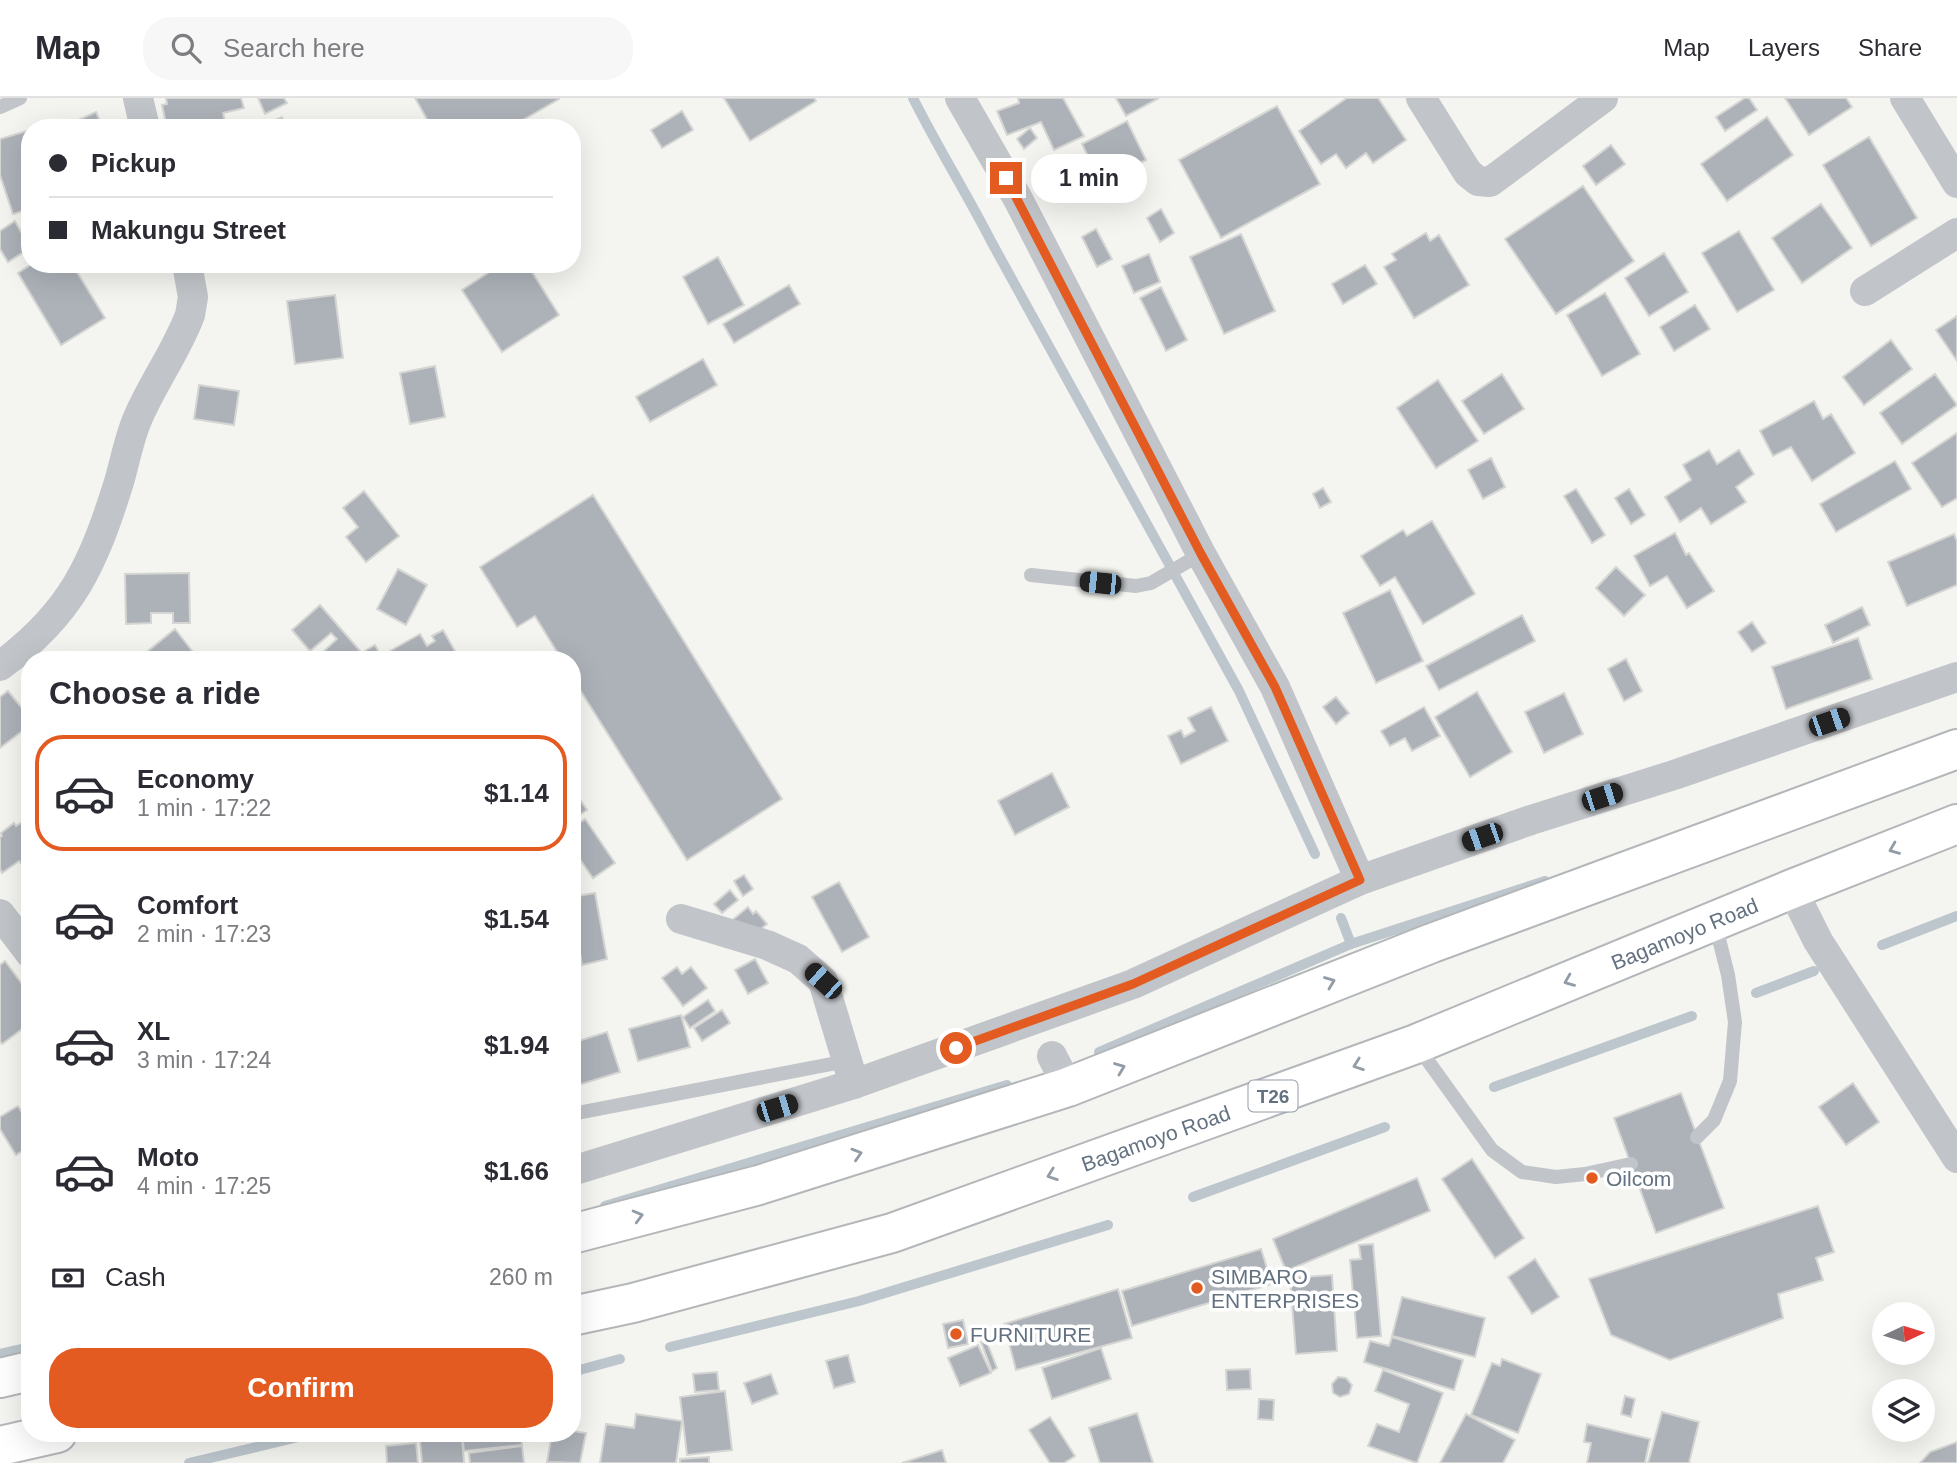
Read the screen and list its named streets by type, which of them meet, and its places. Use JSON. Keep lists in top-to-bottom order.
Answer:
{
  "streets": {
    "highway": ["Bagamoyo Road", "T26"]
  },
  "places": ["Oilcom", "SIMBARO ENTERPRISES", "FURNITURE"],
  "north": "right",
  "page": {
    "header": "Map",
    "search": "Search here",
    "nav": ["Map", "Layers", "Share"],
    "banner": ["Pickup", "Makungu Street"],
    "bubble": "1 min",
    "heading": "Choose a ride",
    "list": [
      {
        "name": "Economy",
        "note": "1 min · 17:22",
        "value": "$1.14"
      },
      {
        "name": "Comfort",
        "note": "2 min · 17:23",
        "value": "$1.54"
      },
      {
        "name": "XL",
        "note": "3 min · 17:24",
        "value": "$1.94"
      },
      {
        "name": "Moto",
        "note": "4 min · 17:25",
        "value": "$1.66"
      }
    ],
    "pay": ["Cash", "260 m"],
    "buttons": "Confirm"
  }
}
